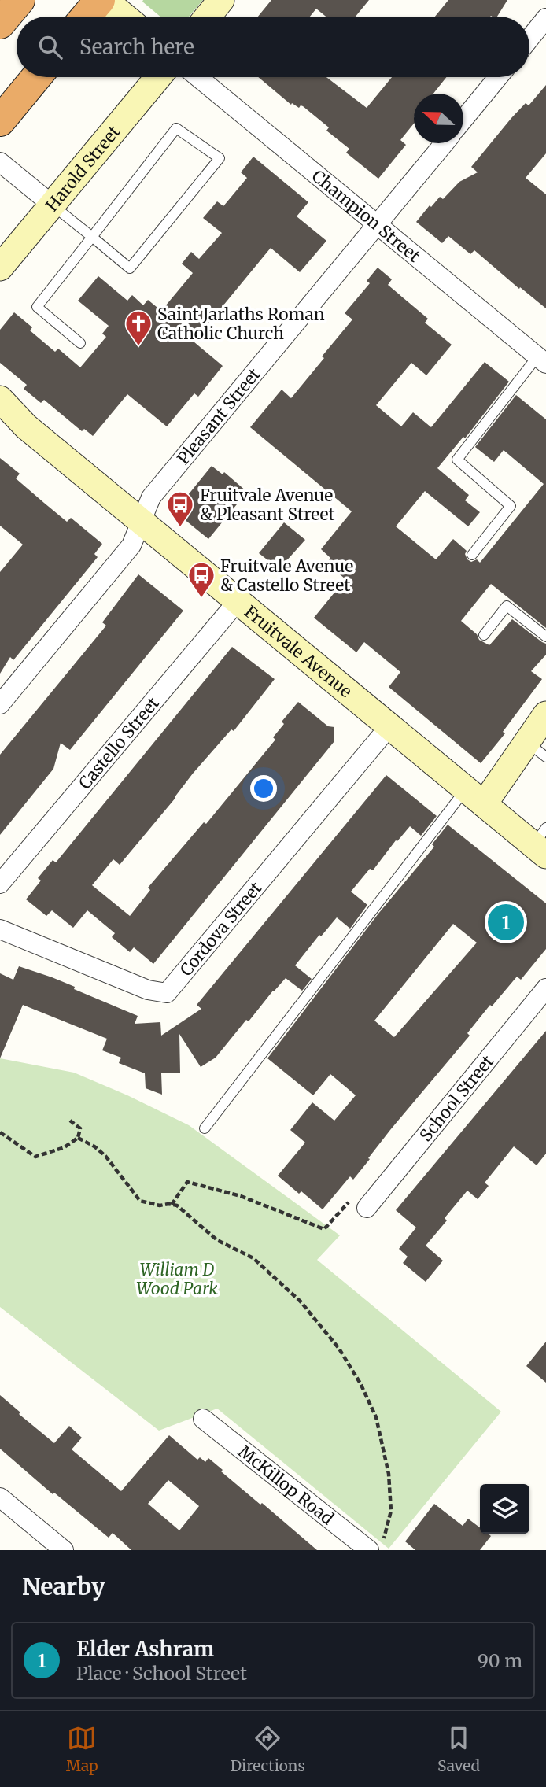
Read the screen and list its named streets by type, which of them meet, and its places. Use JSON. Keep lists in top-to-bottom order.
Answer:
{
  "streets": {
    "main road": ["Harold Street", "Fruitvale Avenue"],
    "street": [
      "Champion Street",
      "Pleasant Street",
      "Castello Street",
      "Cordova Street",
      "School Street",
      "McKillop Road"
    ]
  },
  "crossings": [
    ["Champion Street", "Pleasant Street"],
    ["Pleasant Street", "Fruitvale Avenue"],
    ["Fruitvale Avenue", "Castello Street"],
    ["Fruitvale Avenue", "Cordova Street"]
  ],
  "parks": ["William D Wood Park"],
  "places": {
    "church": ["Saint Jarlaths Roman Catholic Church"],
    "bus stop": ["Fruitvale Avenue & Pleasant Street", "Fruitvale Avenue & Castello Street"]
  },
  "north": "left",
  "page": {
    "search": "Search here",
    "pins": "1",
    "heading": "Nearby",
    "list": [
      {
        "mark": "1",
        "name": "Elder Ashram",
        "note": "Place · School Street",
        "value": "90 m"
      }
    ],
    "nav": ["Map", "Directions", "Saved"]
  }
}
